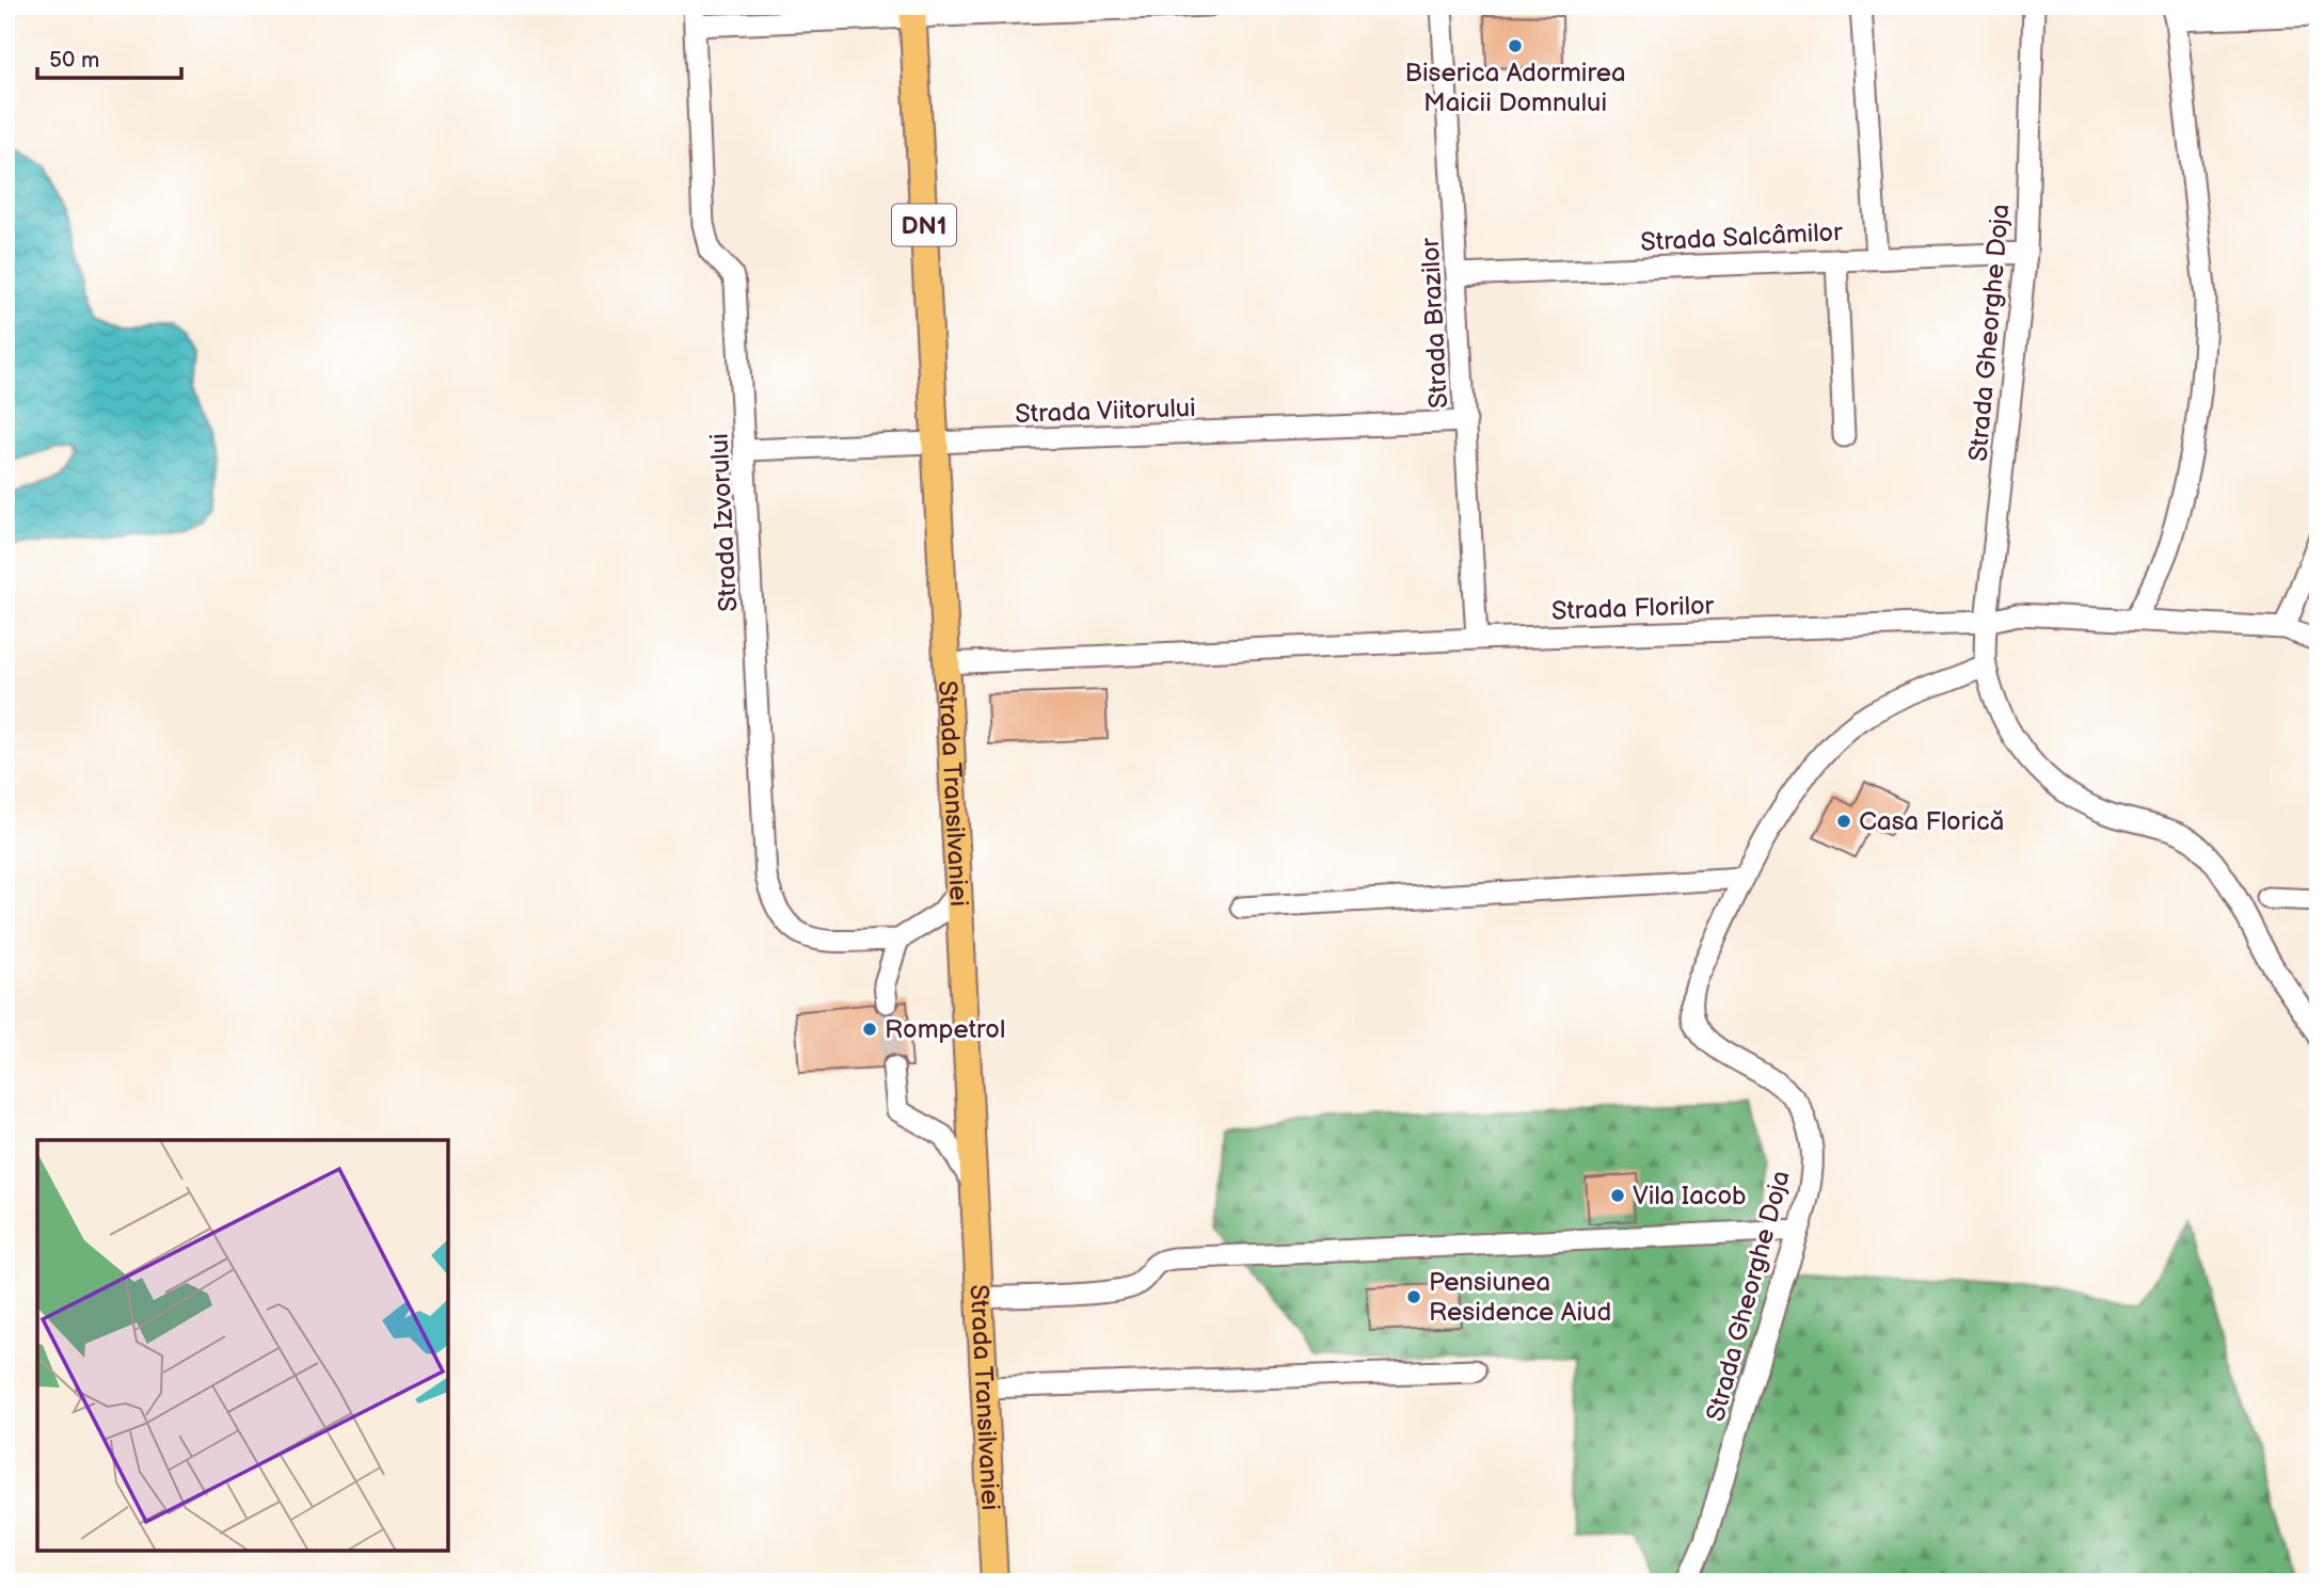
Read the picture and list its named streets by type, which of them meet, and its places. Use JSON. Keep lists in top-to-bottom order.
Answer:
{
  "streets": {
    "main road": ["DN1", "Strada Transilvaniei"],
    "street": [
      "Strada Salcâmilor",
      "Strada Brazilor",
      "Strada Gheorghe Doja",
      "Strada Viitorului",
      "Strada Izvorului",
      "Strada Florilor"
    ]
  },
  "crossings": [
    ["Strada Salcâmilor", "Strada Brazilor"],
    ["Strada Salcâmilor", "Strada Gheorghe Doja"],
    ["Strada Brazilor", "Strada Viitorului"],
    ["Strada Brazilor", "Strada Florilor"],
    ["Strada Gheorghe Doja", "Strada Florilor"],
    ["Strada Viitorului", "Strada Izvorului"],
    ["Strada Viitorului", "Strada Transilvaniei"],
    ["Strada Florilor", "Strada Transilvaniei"]
  ],
  "places": [
    "Biserica Adormirea Maicii Domnului",
    "Casa Florică",
    "Rompetrol",
    "Vila Iacob",
    "Pensiunea Residence Aiud"
  ],
  "scale_bar": "50 m"
}
